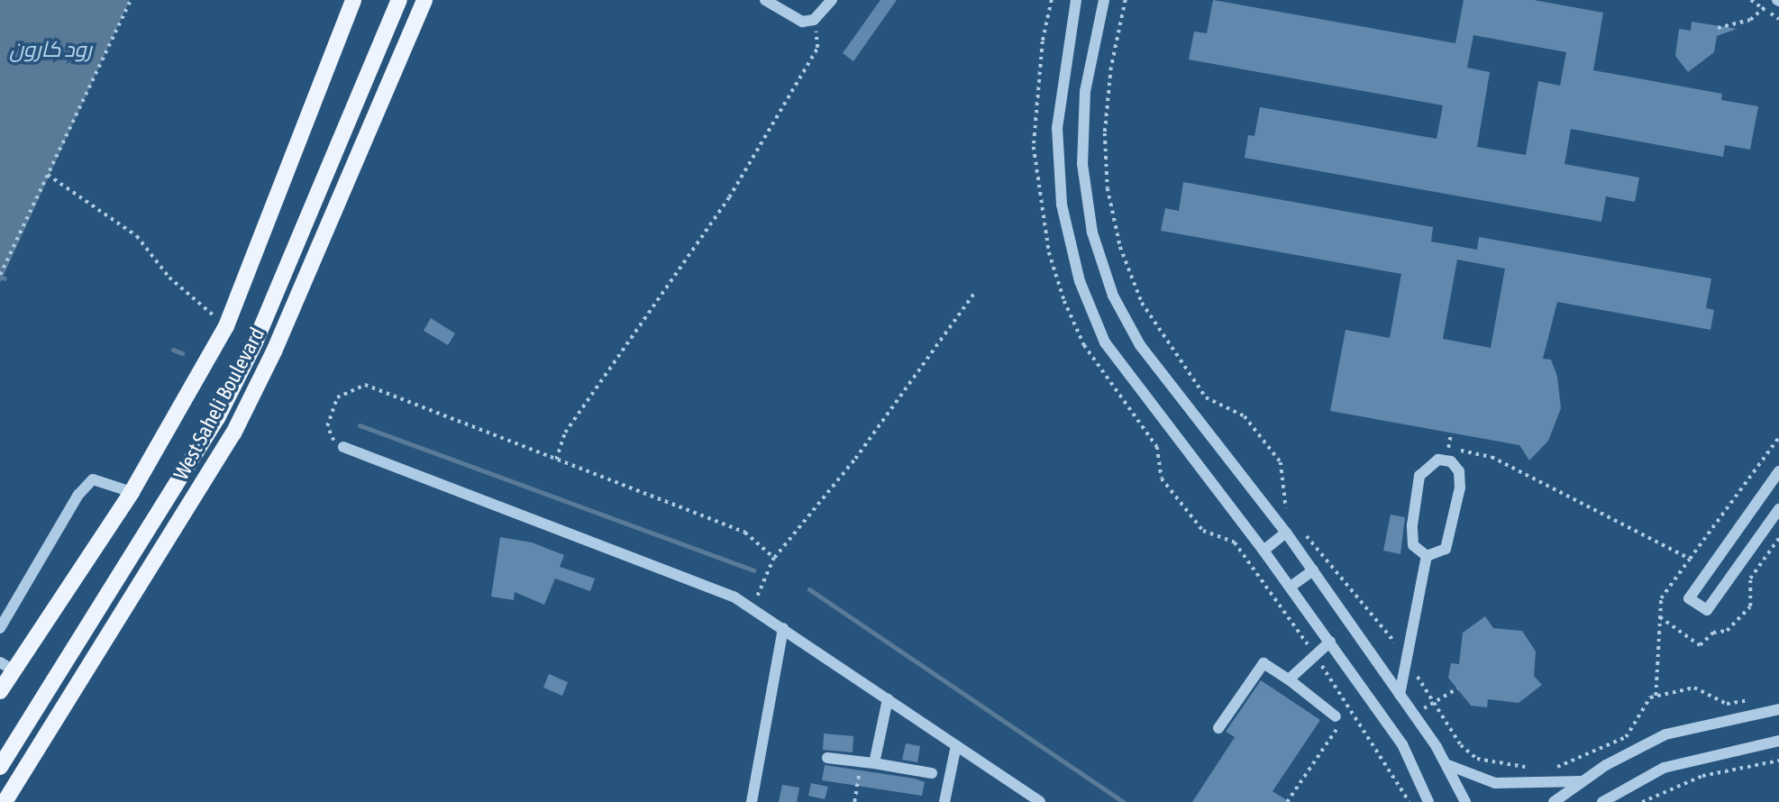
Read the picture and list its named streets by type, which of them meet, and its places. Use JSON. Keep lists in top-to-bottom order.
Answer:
{
  "streets": {
    "main road": ["West Saheli Boulevard"]
  },
  "water": ["رود کارون"]
}
